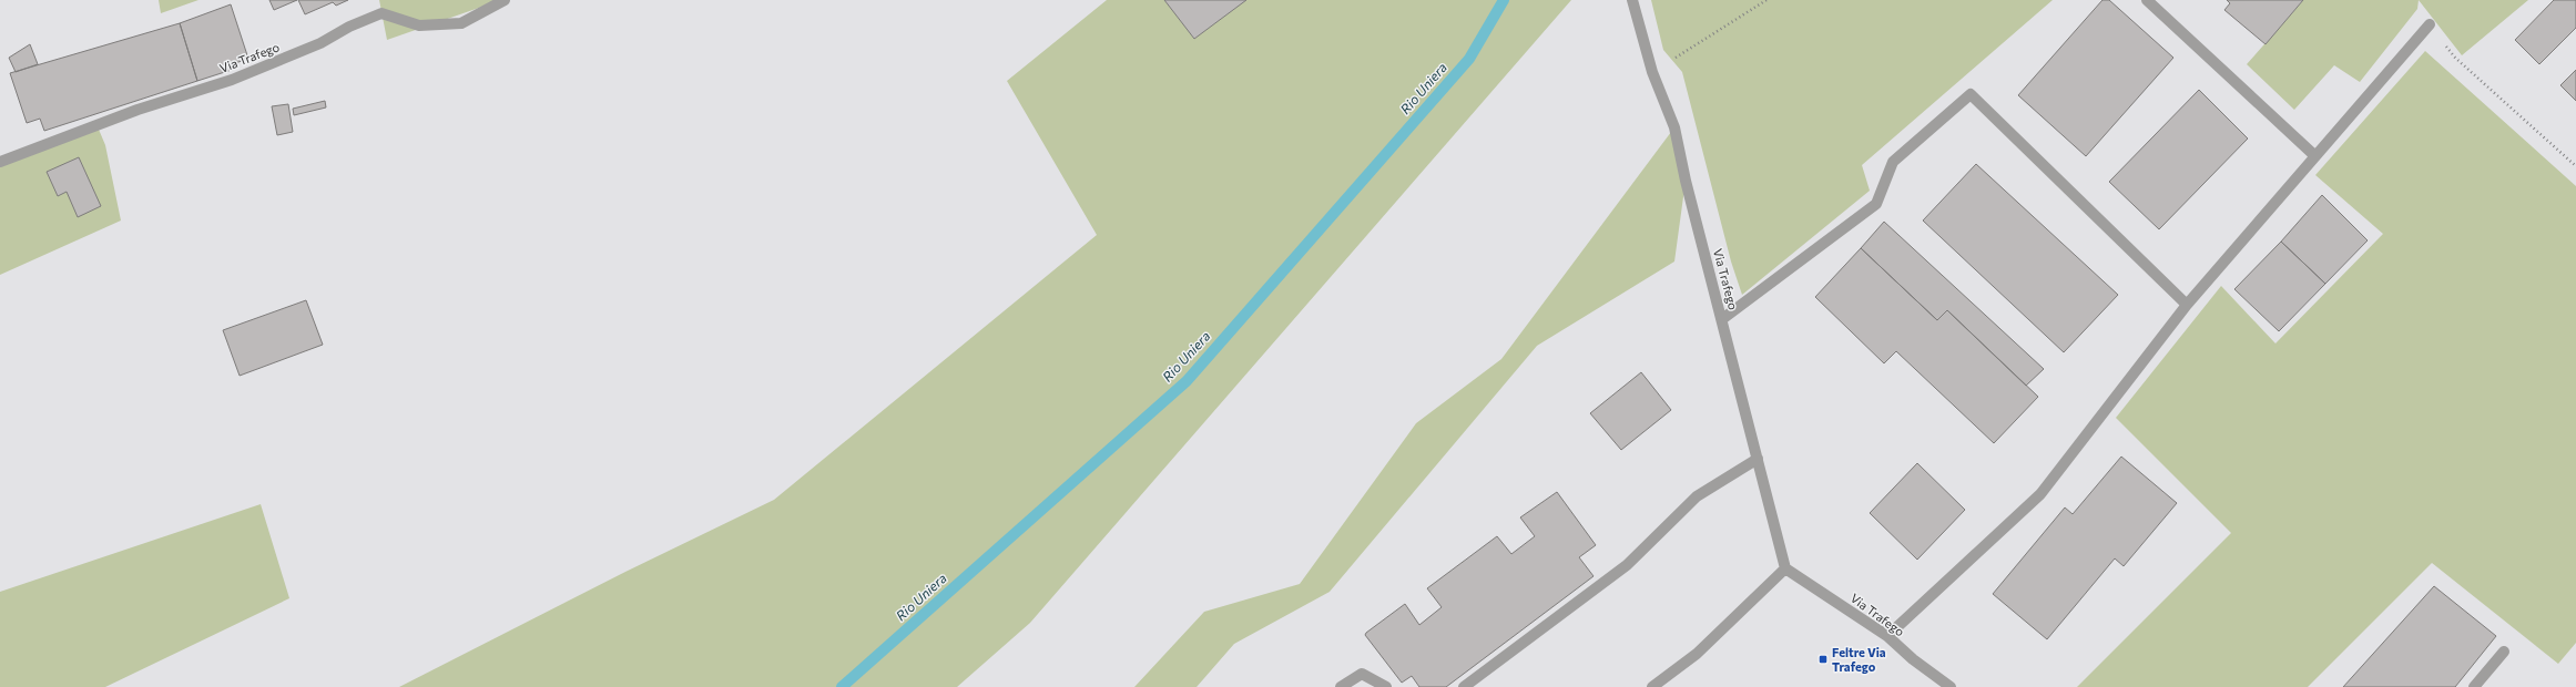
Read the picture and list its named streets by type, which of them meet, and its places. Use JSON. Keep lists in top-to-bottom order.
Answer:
{
  "streets": {
    "street": ["Via Trafego"]
  },
  "water": ["Rio Uniera"],
  "places": {
    "transit": ["Feltre Via Trafego"]
  }
}
